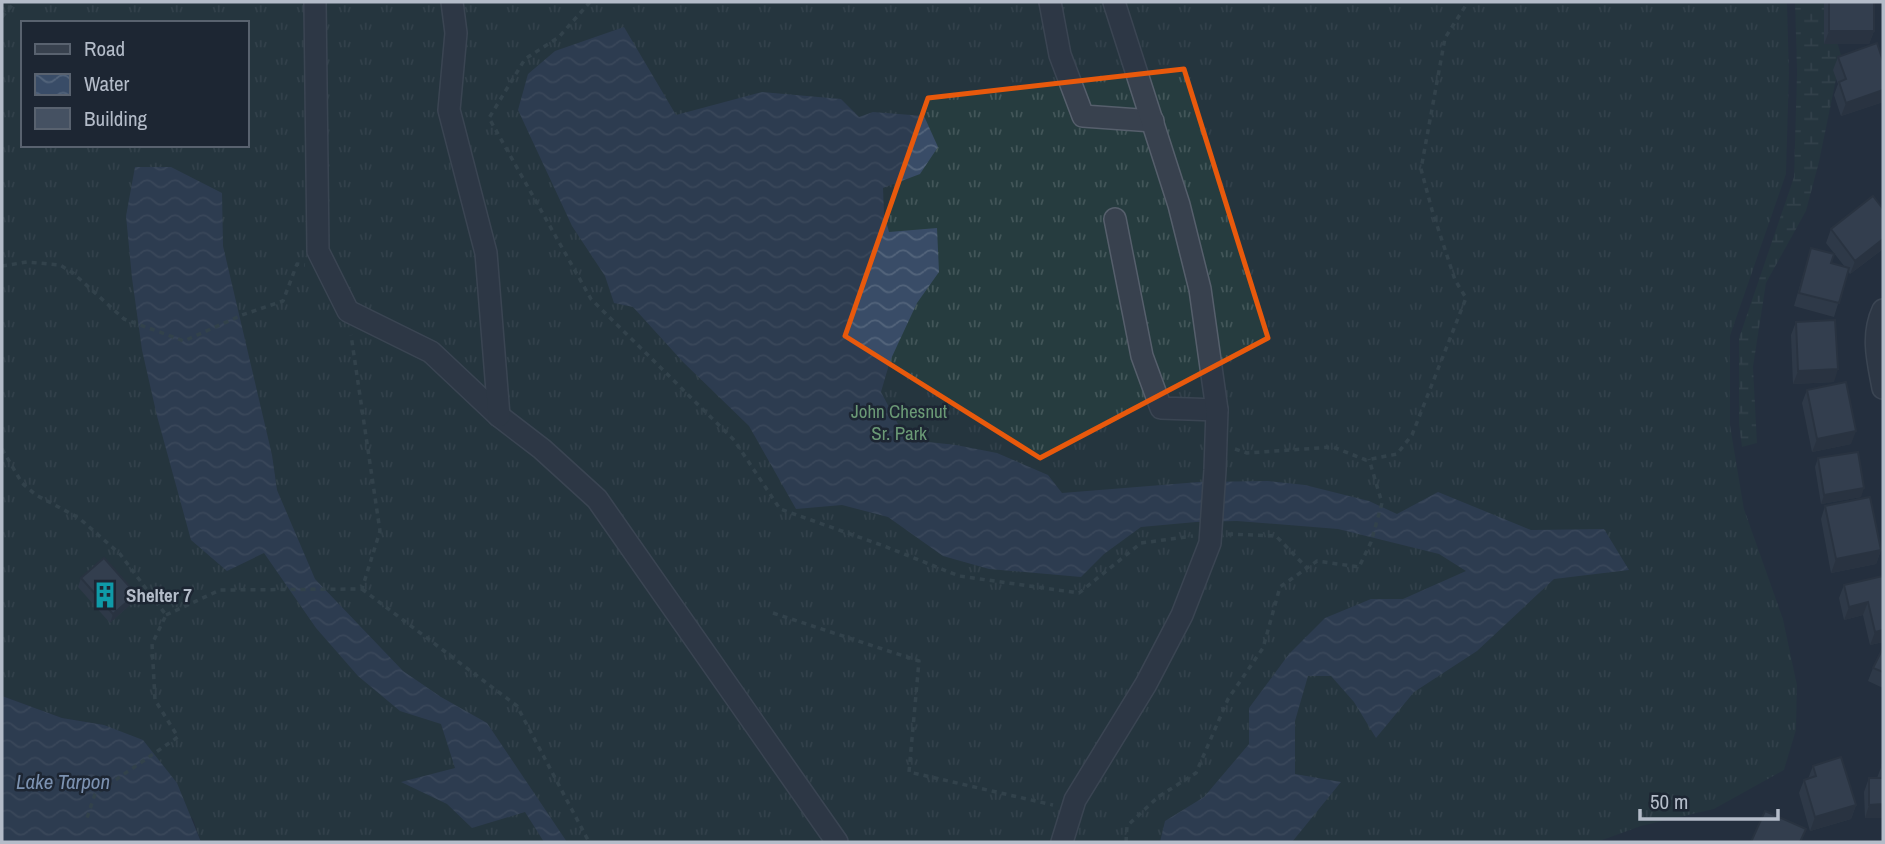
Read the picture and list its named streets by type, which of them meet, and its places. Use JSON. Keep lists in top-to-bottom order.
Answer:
{
  "water": ["Lake Tarpon"],
  "parks": ["John Chesnut Sr. Park"],
  "places": {
    "building": ["Shelter 7"]
  },
  "legend": ["Road", "Water", "Building"],
  "scale_bar": "50 m"
}
